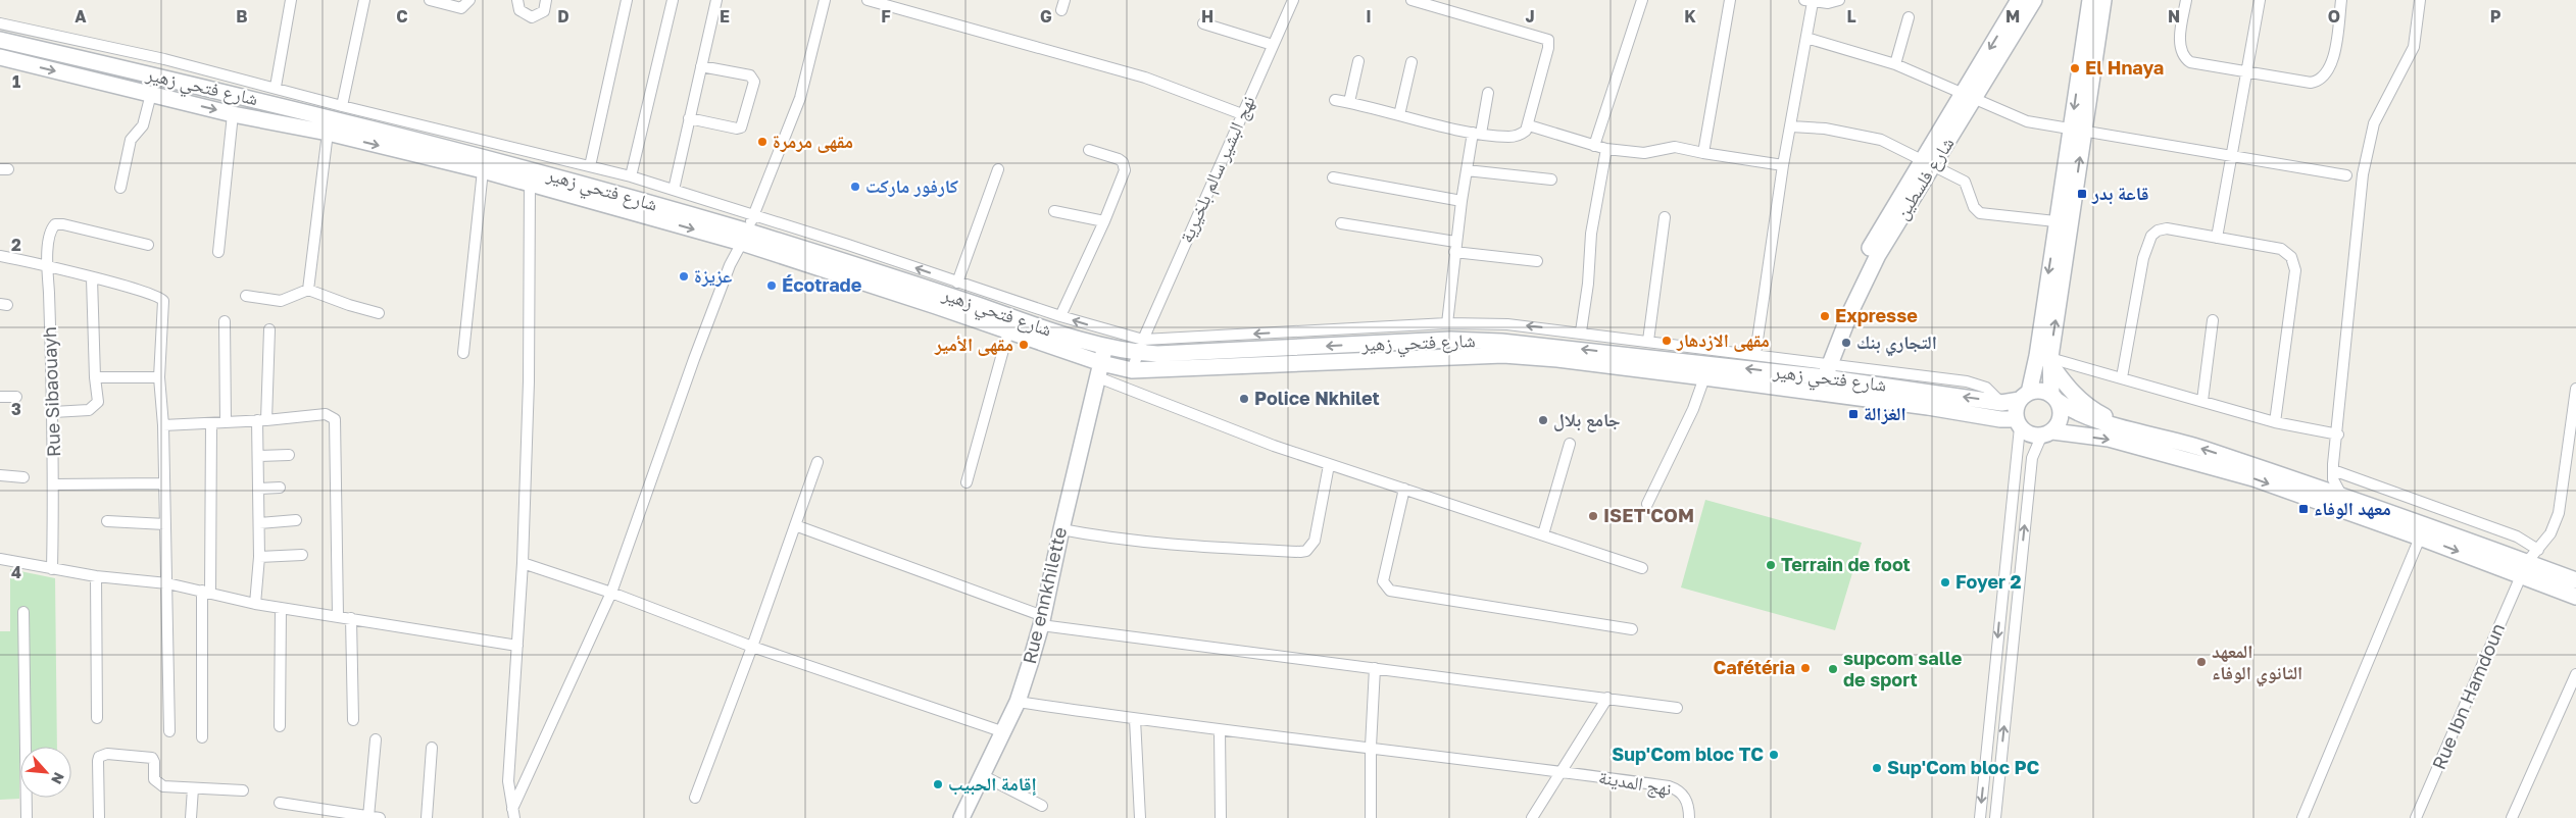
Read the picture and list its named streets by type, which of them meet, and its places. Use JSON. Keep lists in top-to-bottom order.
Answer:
{
  "streets": {
    "street": [
      "شارع فتحي زهير",
      "نهج البشير سالم بلخيرية",
      "شارع فلسطين",
      "Rue Sibaouayh",
      "Rue ennkhilette",
      "Rue Ibn Hamdoun",
      "نهج المدينة"
    ]
  },
  "crossings": [
    ["شارع فتحي زهير", "نهج البشير سالم بلخيرية"],
    ["شارع فتحي زهير", "شارع فلسطين"],
    ["شارع فتحي زهير", "Rue ennkhilette"],
    ["Rue ennkhilette", "نهج المدينة"]
  ],
  "places": {
    "other": [
      "El Hnaya",
      "مقهى مرمرة",
      "كارفور ماركت",
      "عزيزة",
      "Écotrade",
      "Expresse",
      "مقهى الازدهار",
      "التجاري بنك",
      "مقهى الأمير",
      "Police Nkhilet",
      "جامع بلال",
      "ISET'COM",
      "Terrain de foot",
      "Foyer 2",
      "المعهد الثانوي الوفاء",
      "Cafétéria",
      "supcom salle de sport",
      "Sup'Com bloc TC",
      "Sup'Com bloc PC",
      "إقامة الحبيب"
    ],
    "transit": ["قاعة بدر", "الغزالة", "معهد الوفاء"]
  },
  "north": "bottom right",
  "grid": {
    "columns": [
      "A",
      "B",
      "C",
      "D",
      "E",
      "F",
      "G",
      "H",
      "I",
      "J",
      "K",
      "L",
      "M",
      "N",
      "O",
      "P"
    ],
    "rows": [
      "1",
      "2",
      "3",
      "4"
    ]
  }
}
